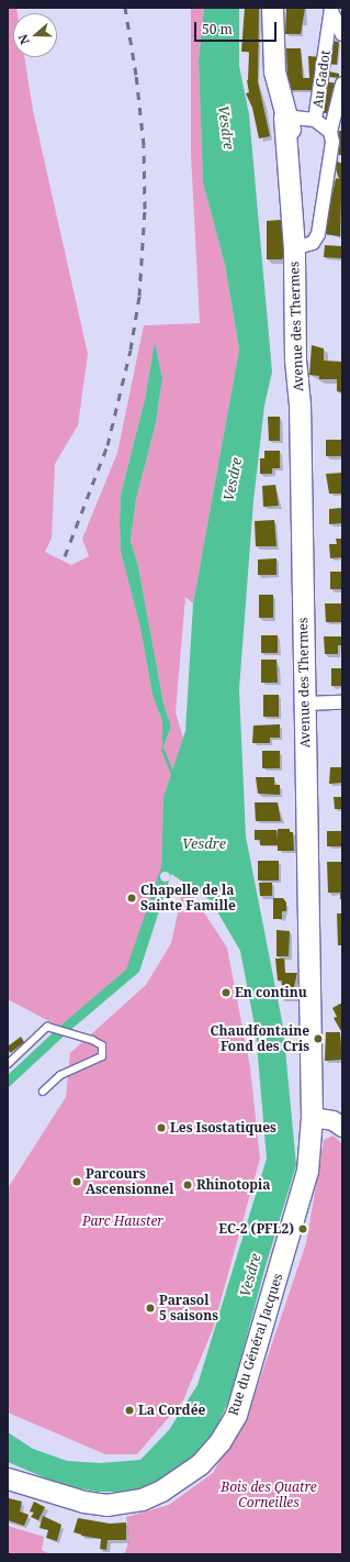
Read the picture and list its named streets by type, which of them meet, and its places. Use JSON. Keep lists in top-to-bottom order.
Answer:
{
  "streets": {
    "main road": ["Avenue des Thermes", "Rue du Général Jacques"],
    "street": ["Au Gadot"]
  },
  "crossings": [
    ["Au Gadot", "Avenue des Thermes"],
    ["Avenue des Thermes", "Rue du Général Jacques"]
  ],
  "water": ["Vesdre"],
  "parks": ["Parc Hauster", "Bois des Quatre Corneilles"],
  "places": [
    "Chapelle de la Sainte Famille",
    "En continu",
    "Chaudfontaine Fond des Cris",
    "Les Isostatiques",
    "Parcours Ascensionnel",
    "Rhinotopia",
    "EC-2 (PFL2)",
    "Parasol 5 saisons",
    "La Cordée"
  ],
  "scale_bar": "50 m",
  "north": "left"
}
